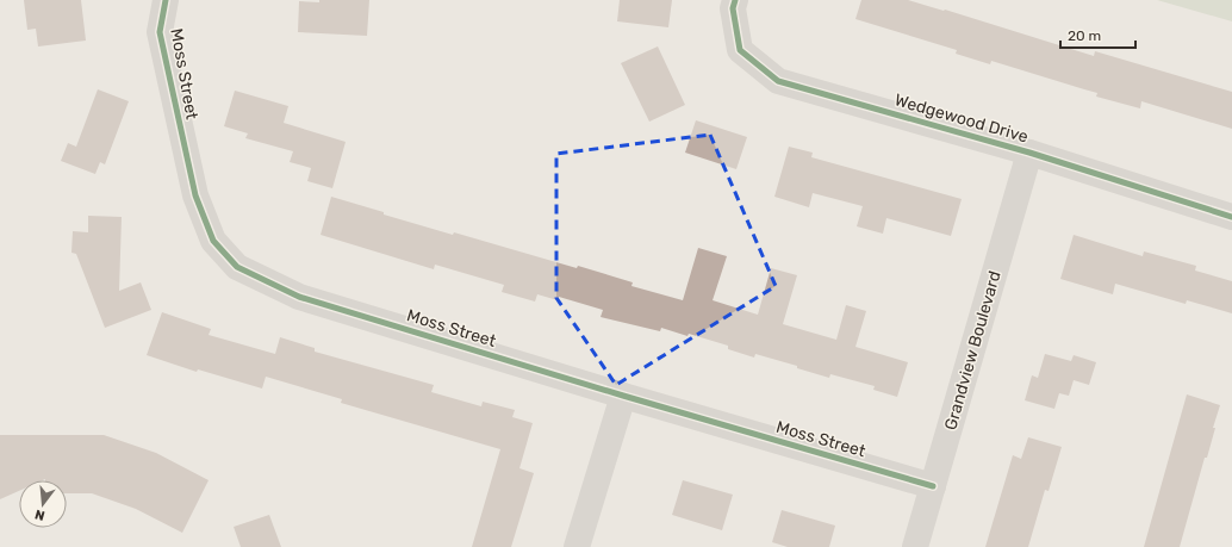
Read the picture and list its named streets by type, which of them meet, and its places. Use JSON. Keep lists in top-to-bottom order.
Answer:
{
  "streets": {
    "street": ["Moss Street", "Wedgewood Drive", "Grandview Boulevard"]
  },
  "crossings": [
    ["Moss Street", "Grandview Boulevard"],
    ["Wedgewood Drive", "Grandview Boulevard"]
  ],
  "scale_bar": "20 m",
  "north": "bottom"
}
